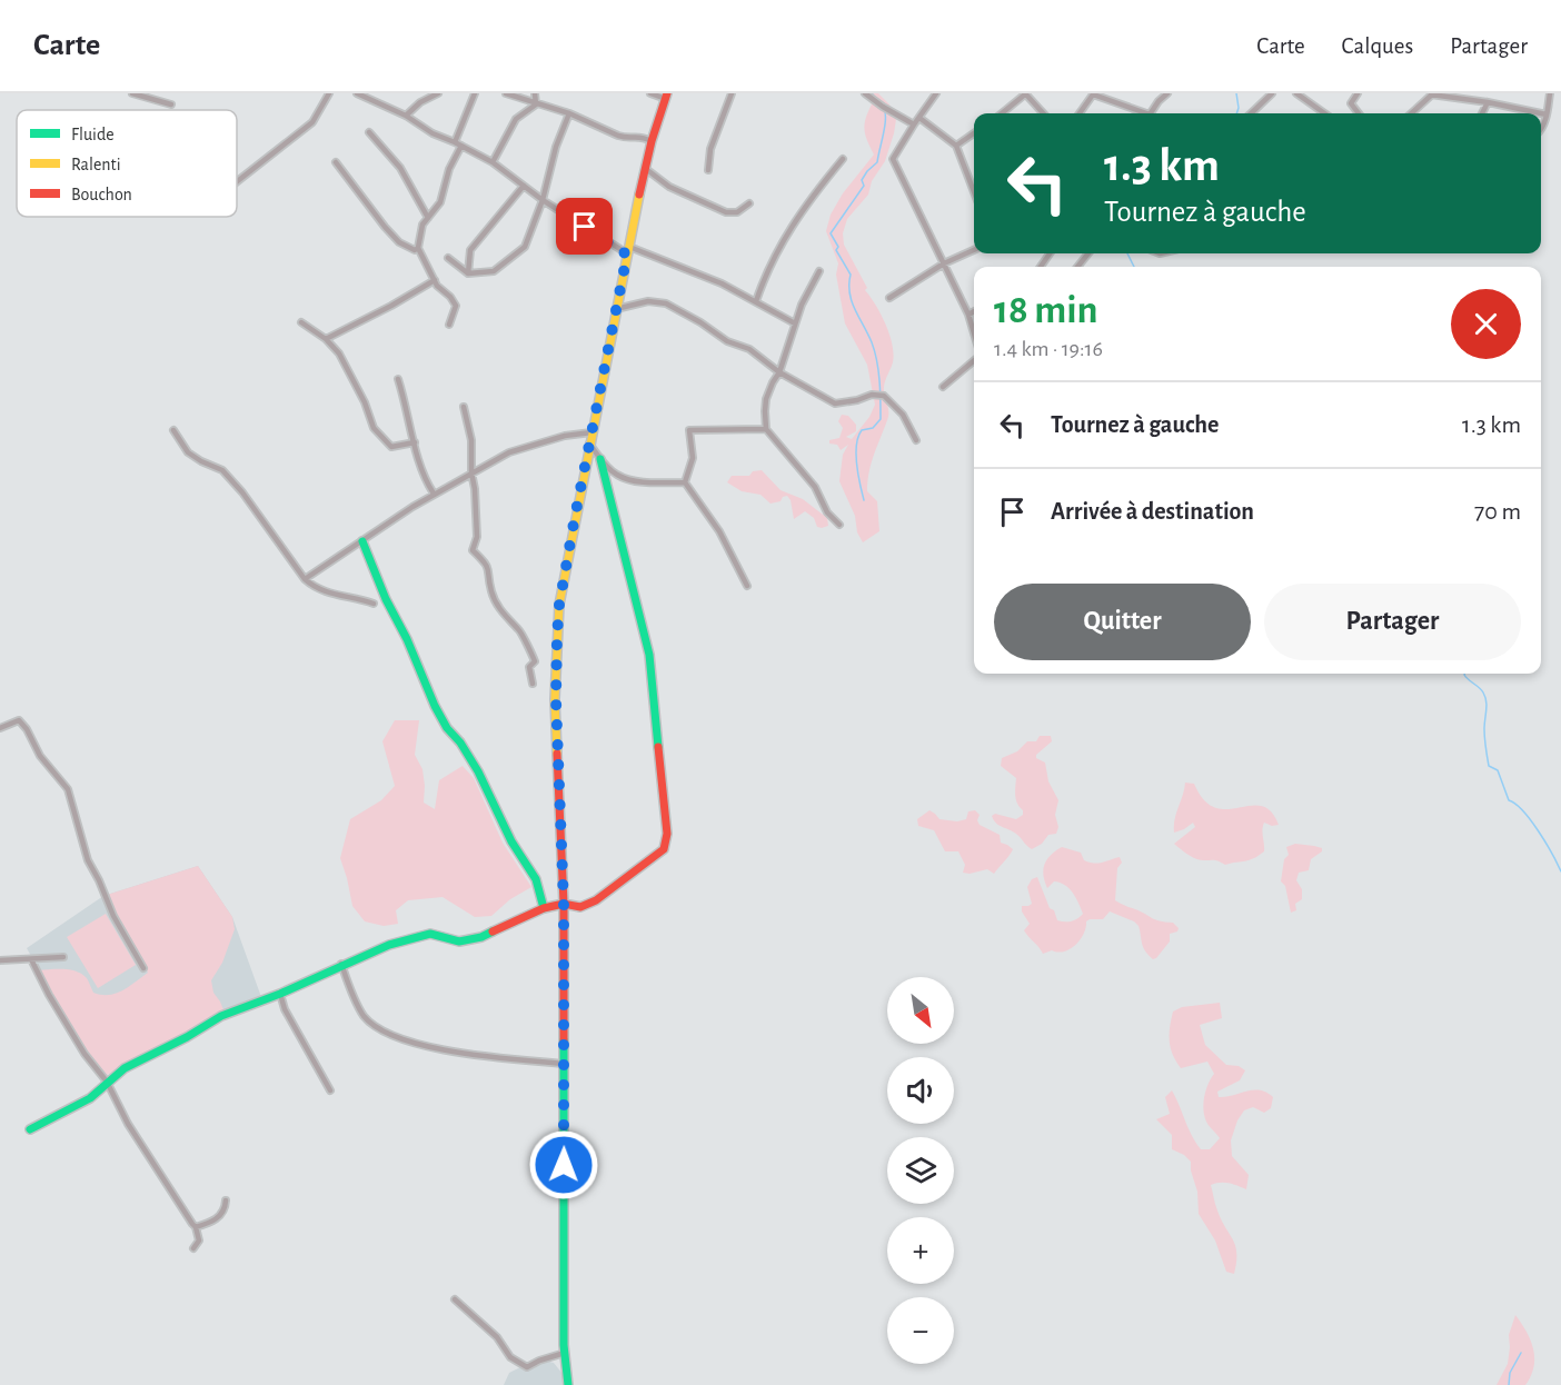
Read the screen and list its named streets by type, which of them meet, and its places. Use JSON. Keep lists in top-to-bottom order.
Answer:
{
  "legend": ["Fluide", "Ralenti", "Bouchon"],
  "north": "bottom right",
  "page": {
    "header": "Carte",
    "nav": ["Carte", "Calques", "Partager"],
    "turn": ["1.3 km", "Tournez à gauche"],
    "heading": ["18 min", "1.4 km · 19:16"],
    "list": [
      {
        "name": "Tournez à gauche",
        "value": "1.3 km"
      },
      {
        "name": "Arrivée à destination",
        "value": "70 m"
      }
    ],
    "buttons": ["Quitter", "Partager"],
    "map_buttons": ["+", "−"]
  }
}
